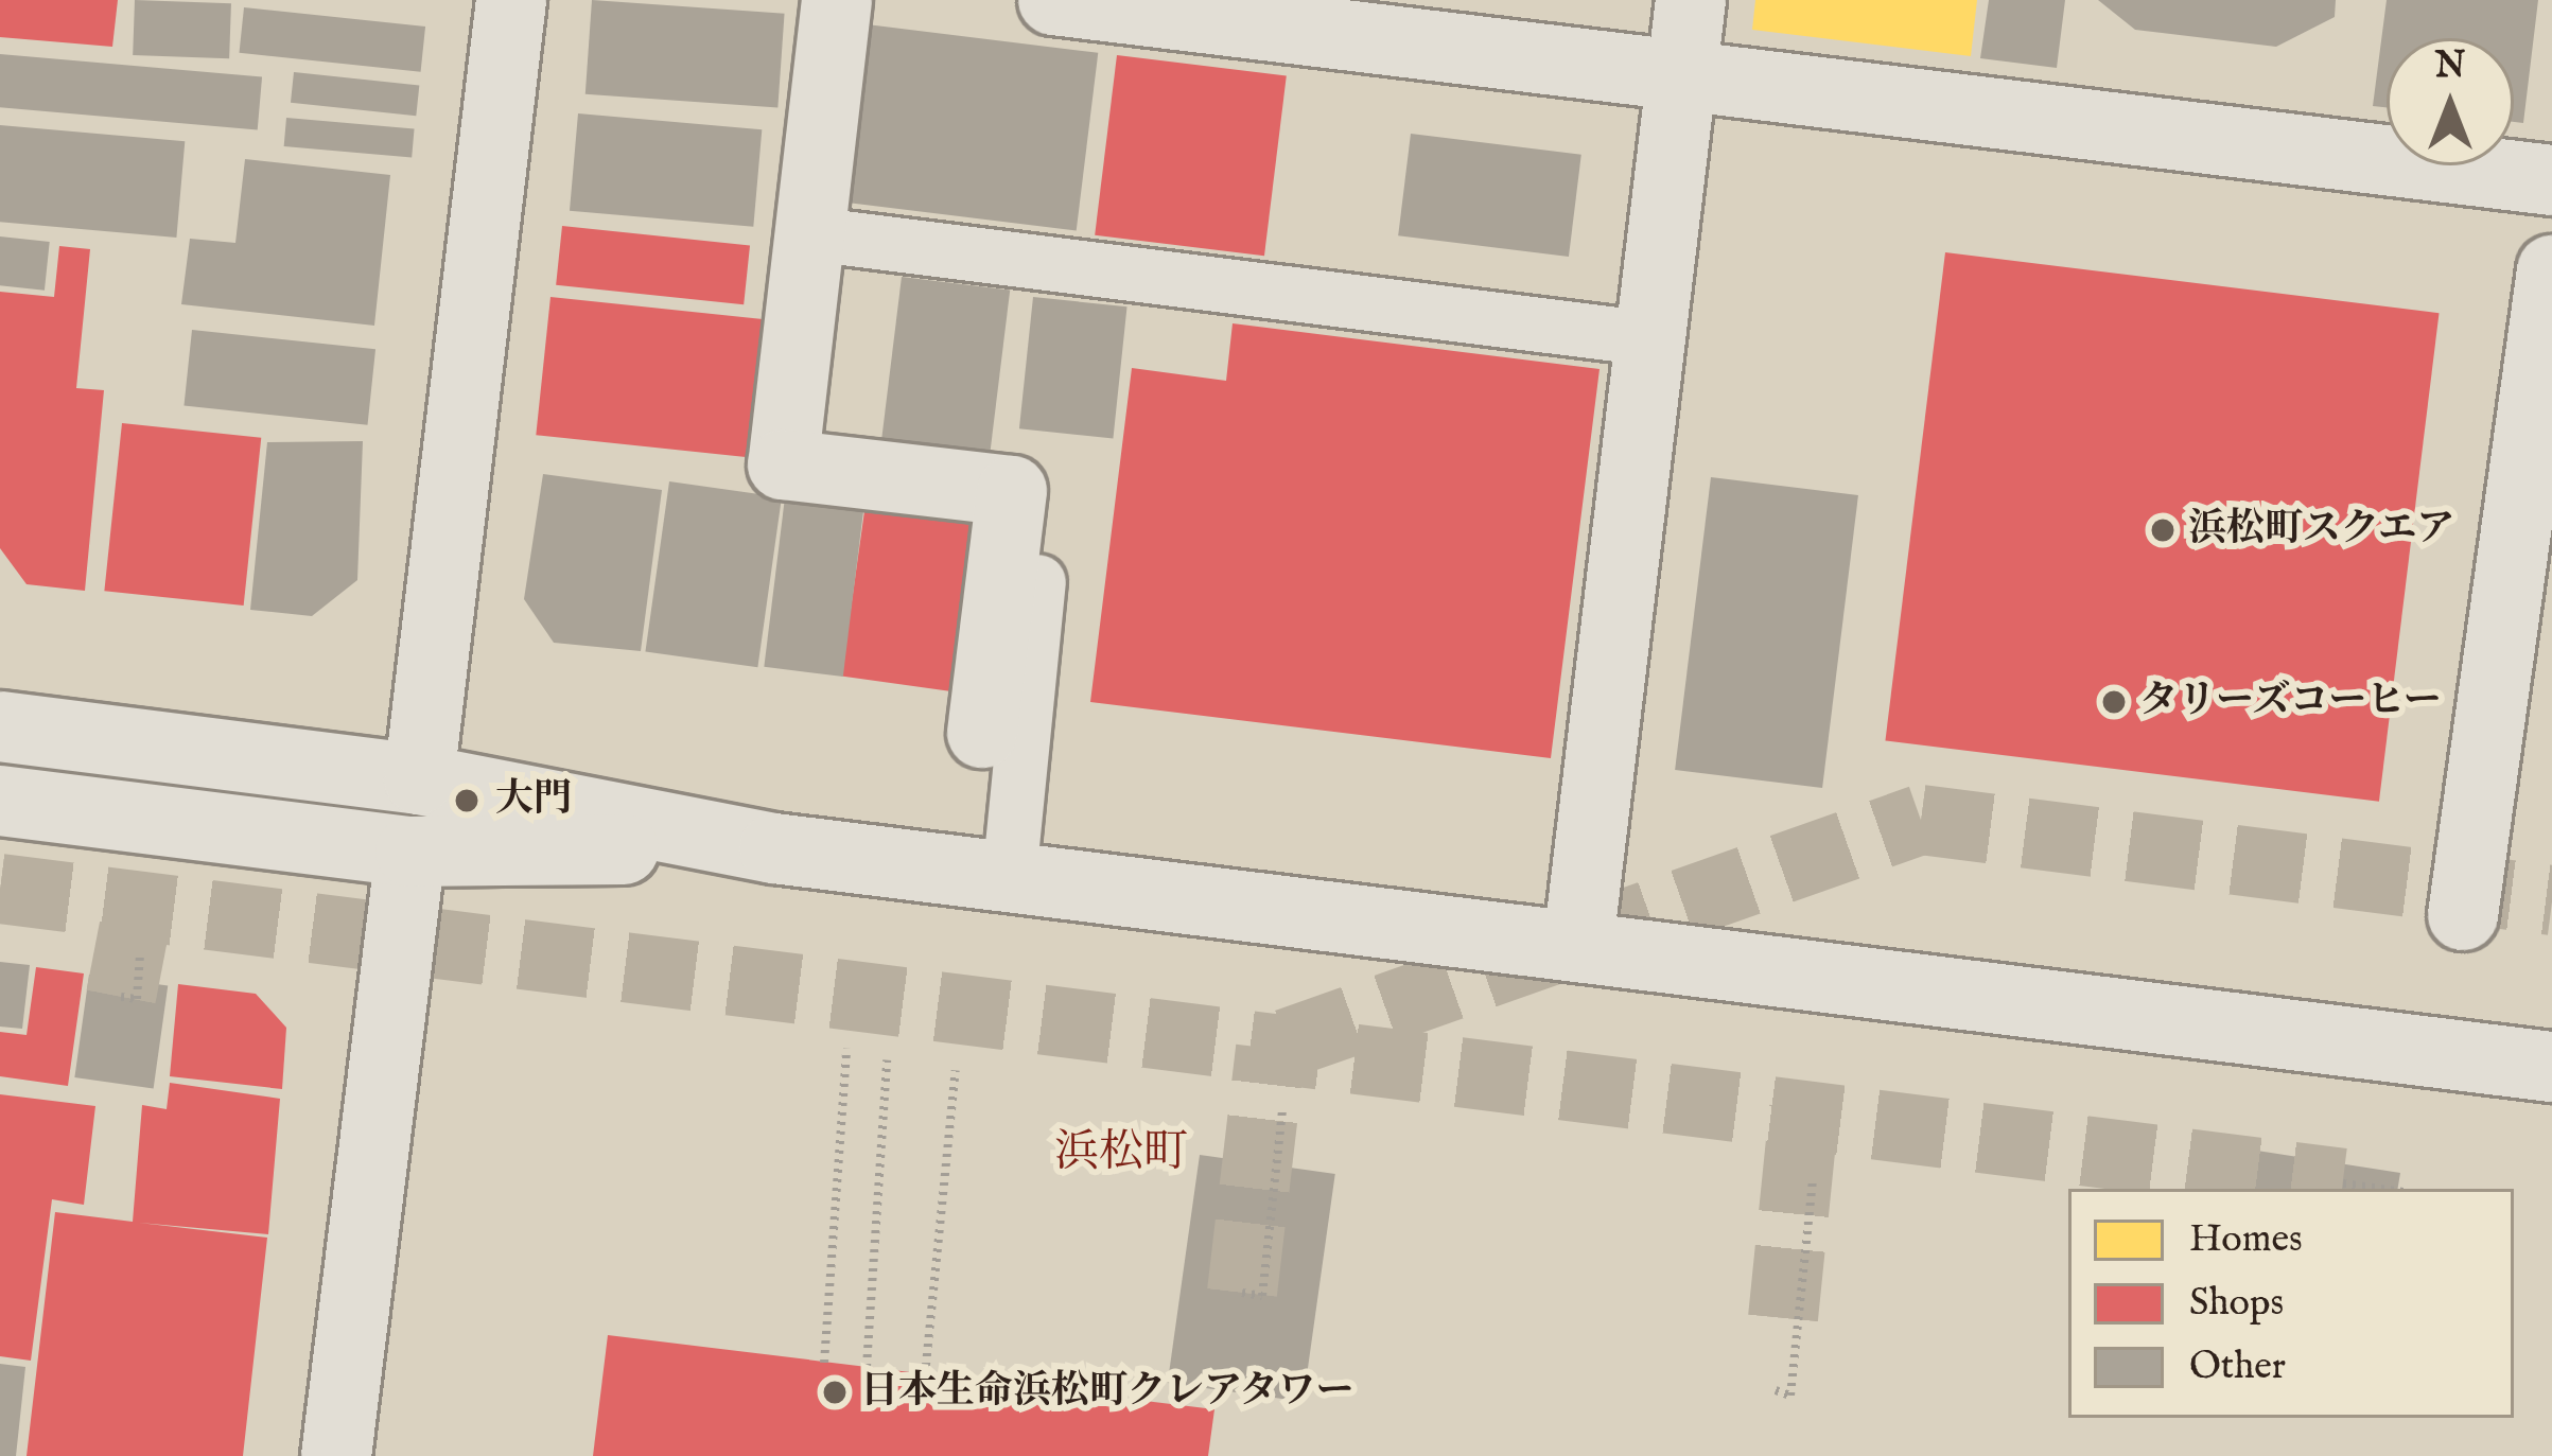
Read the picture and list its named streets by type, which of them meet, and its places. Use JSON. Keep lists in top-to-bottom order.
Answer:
{
  "districts": ["浜松町"],
  "places": [
    "浜松町スクエア",
    "タリーズコーヒー",
    "大門",
    "日本生命浜松町クレアタワー"
  ],
  "legend": ["Homes", "Shops", "Other"],
  "north": "top"
}
